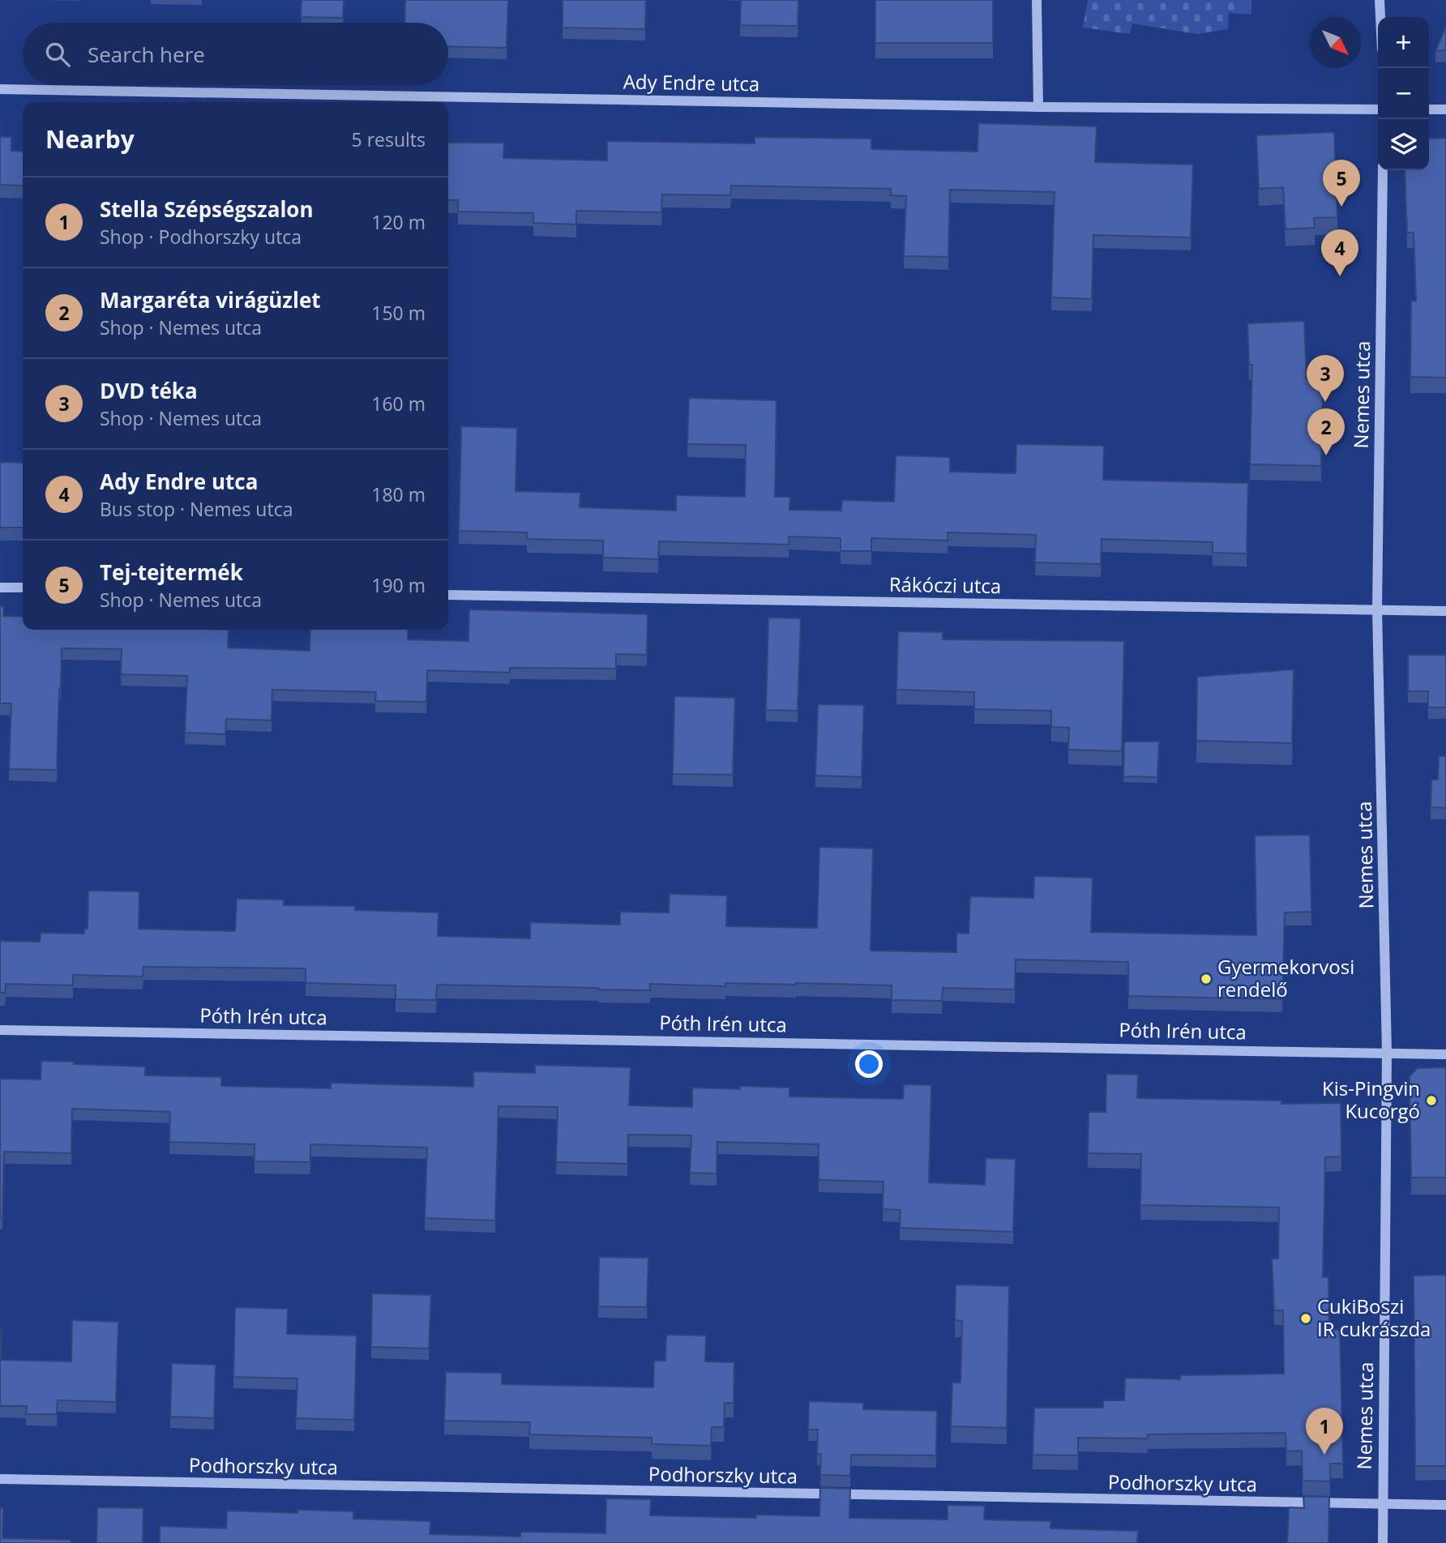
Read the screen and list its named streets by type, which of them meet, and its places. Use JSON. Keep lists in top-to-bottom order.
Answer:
{
  "streets": {
    "street": [
      "Ady Endre utca",
      "Nemes utca",
      "Rákóczi utca",
      "Póth Irén utca",
      "Podhorszky utca"
    ]
  },
  "crossings": [
    ["Nemes utca", "Rákóczi utca"],
    ["Nemes utca", "Póth Irén utca"],
    ["Nemes utca", "Podhorszky utca"]
  ],
  "places": ["Gyermekorvosi rendelő", "Kis-Pingvin Kucorgó", "CukiBoszi IR cukrászda"],
  "north": "bottom right",
  "page": {
    "map_buttons": ["+", "−"],
    "search": "Search here",
    "heading": ["Nearby", "5 results"],
    "pins": [
      "5",
      "4",
      "3",
      "2",
      "1"
    ],
    "list": [
      {
        "mark": "1",
        "name": "Stella Szépségszalon",
        "note": "Shop · Podhorszky utca",
        "value": "120 m"
      },
      {
        "mark": "2",
        "name": "Margaréta virágüzlet",
        "note": "Shop · Nemes utca",
        "value": "150 m"
      },
      {
        "mark": "3",
        "name": "DVD téka",
        "note": "Shop · Nemes utca",
        "value": "160 m"
      },
      {
        "mark": "4",
        "name": "Ady Endre utca",
        "note": "Bus stop · Nemes utca",
        "value": "180 m"
      },
      {
        "mark": "5",
        "name": "Tej-tejtermék",
        "note": "Shop · Nemes utca",
        "value": "190 m"
      }
    ]
  }
}
